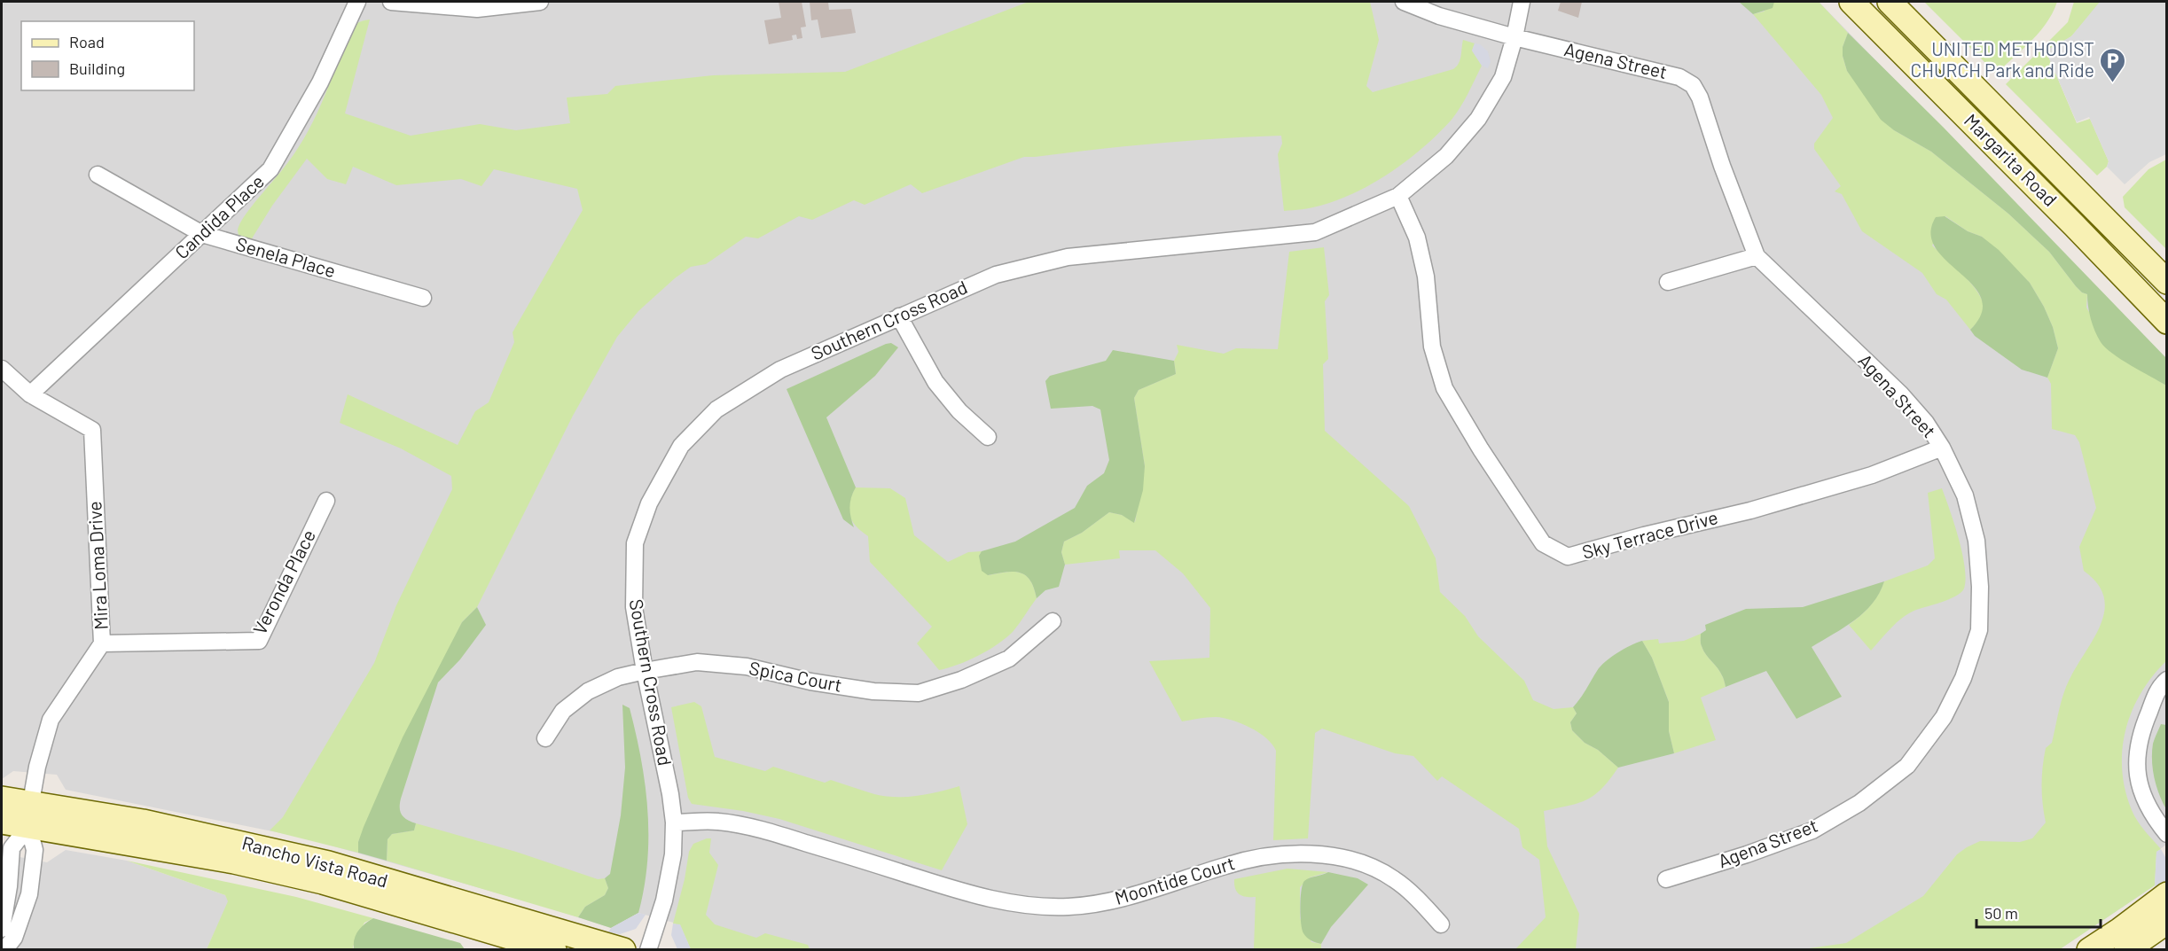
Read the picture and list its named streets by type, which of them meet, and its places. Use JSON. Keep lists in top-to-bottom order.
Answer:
{
  "streets": {
    "main road": ["Margarita Road", "Rancho Vista Road"],
    "street": [
      "Agena Street",
      "Candida Place",
      "Senela Place",
      "Southern Cross Road",
      "Sky Terrace Drive",
      "Mira Loma Drive",
      "Veronda Place",
      "Spica Court",
      "Moontide Court"
    ]
  },
  "crossings": [
    ["Agena Street", "Southern Cross Road"],
    ["Agena Street", "Sky Terrace Drive"],
    ["Candida Place", "Senela Place"],
    ["Candida Place", "Mira Loma Drive"],
    ["Southern Cross Road", "Sky Terrace Drive"],
    ["Southern Cross Road", "Spica Court"],
    ["Southern Cross Road", "Moontide Court"],
    ["Mira Loma Drive", "Veronda Place"],
    ["Mira Loma Drive", "Rancho Vista Road"]
  ],
  "places": {
    "parking": ["UNITED METHODIST CHURCH Park and Ride"]
  },
  "legend": ["Road", "Building"],
  "scale_bar": "50 m"
}
